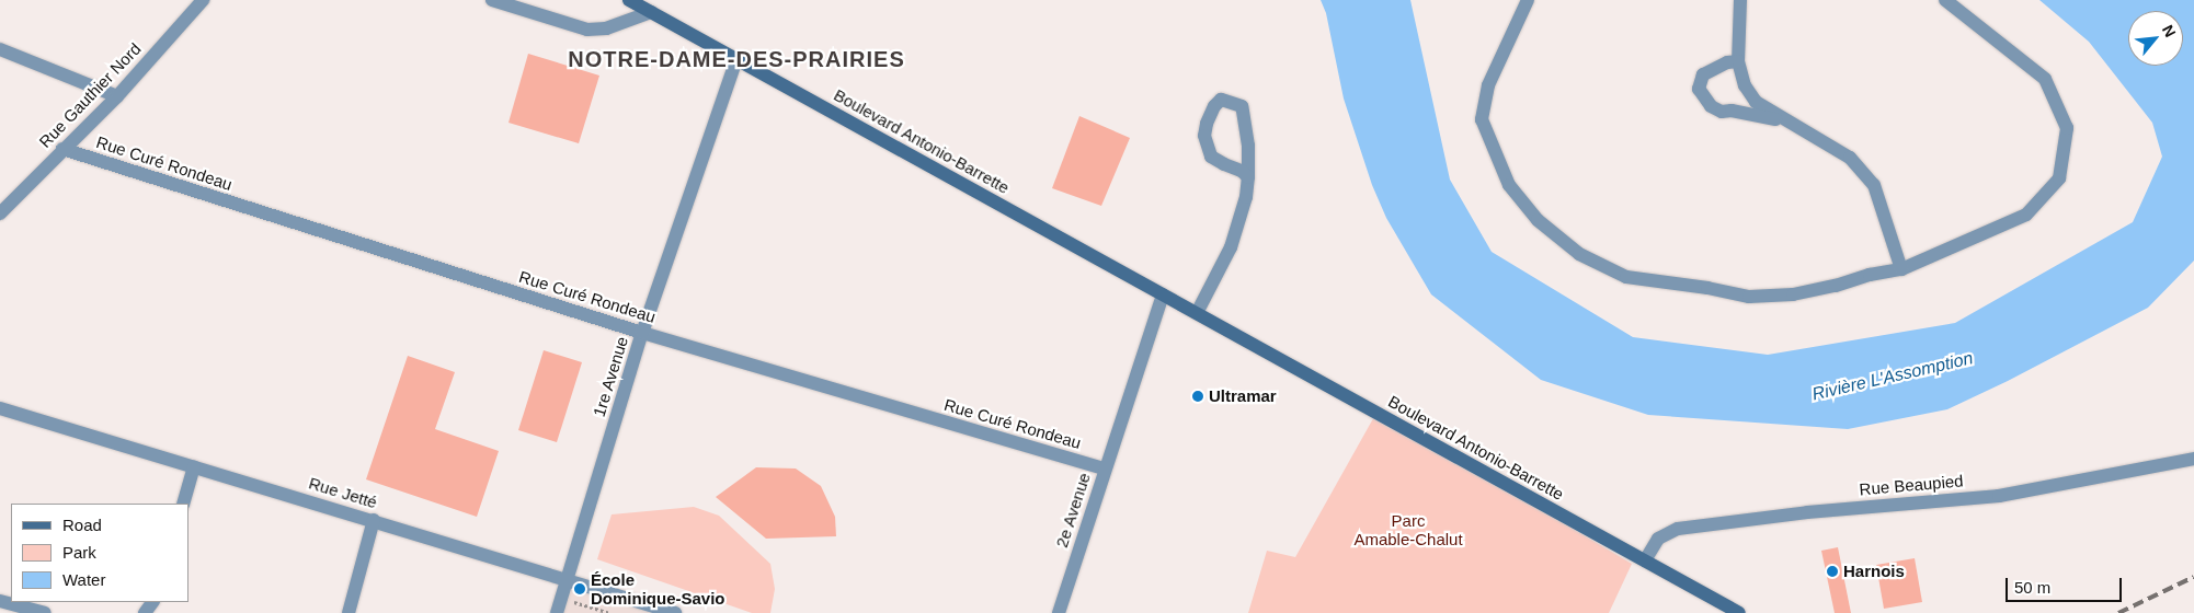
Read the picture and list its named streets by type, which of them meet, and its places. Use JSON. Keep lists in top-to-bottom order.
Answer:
{
  "streets": {
    "street": [
      "Rue Gauthier Nord",
      "Boulevard Antonio-Barrette",
      "Rue Curé Rondeau",
      "1re Avenue",
      "Rue Beaupied",
      "Rue Jetté",
      "2e Avenue"
    ]
  },
  "crossings": [
    ["Rue Gauthier Nord", "Rue Curé Rondeau"],
    ["Boulevard Antonio-Barrette", "1re Avenue"],
    ["Boulevard Antonio-Barrette", "Rue Beaupied"],
    ["Boulevard Antonio-Barrette", "2e Avenue"],
    ["Rue Curé Rondeau", "1re Avenue"],
    ["Rue Curé Rondeau", "2e Avenue"],
    ["1re Avenue", "Rue Jetté"]
  ],
  "districts": ["NOTRE-DAME-DES-PRAIRIES"],
  "water": ["Rivière L'Assomption"],
  "parks": ["Parc Amable-Chalut"],
  "places": ["Ultramar", "Harnois", "École Dominique-Savio"],
  "legend": ["Road", "Park", "Water"],
  "scale_bar": "50 m",
  "north": "top right"
}
